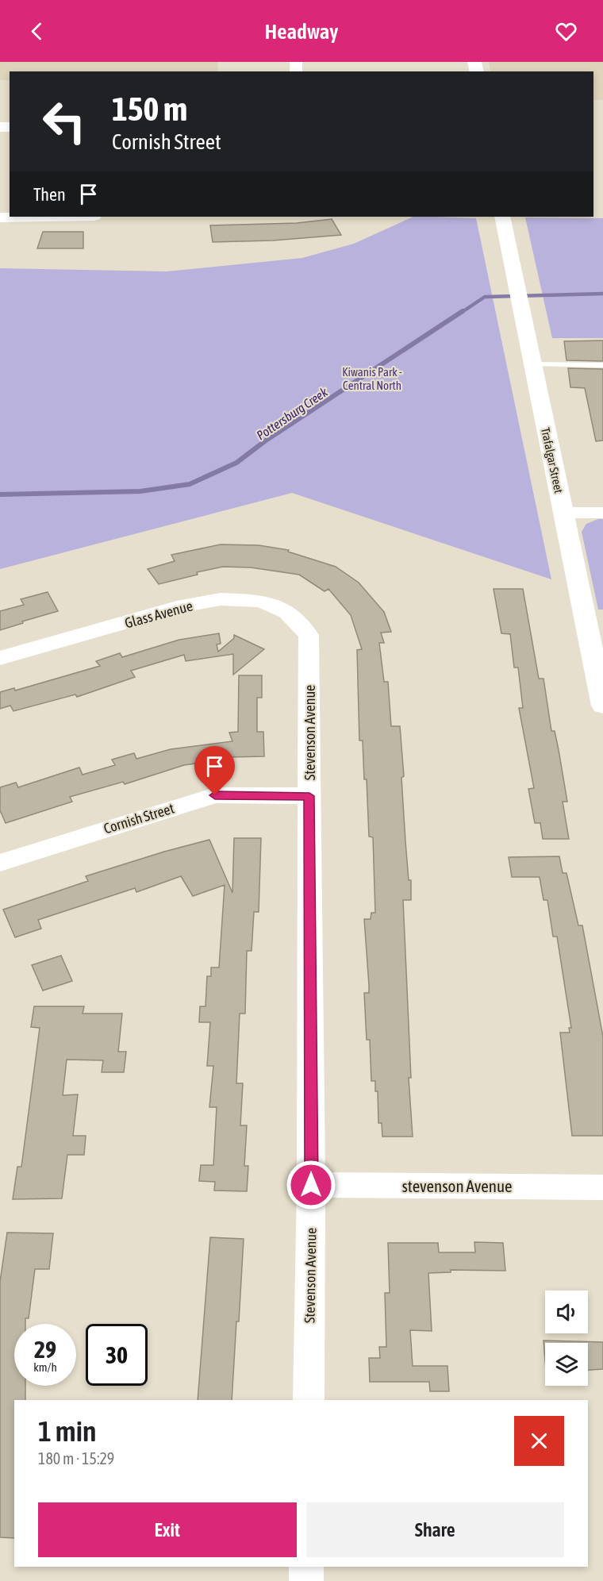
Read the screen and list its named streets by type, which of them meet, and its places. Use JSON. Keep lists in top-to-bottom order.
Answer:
{
  "streets": {
    "main road": ["Trafalgar Street"],
    "street": [
      "Glass Avenue",
      "Stevenson Avenue",
      "Cornish Street",
      "stevenson Avenue"
    ]
  },
  "crossings": [
    ["Glass Avenue", "Stevenson Avenue"],
    ["Stevenson Avenue", "Cornish Street"],
    ["Stevenson Avenue", "stevenson Avenue"]
  ],
  "water": ["Pottersburg Creek"],
  "parks": ["Kiwanis Park - Central North"],
  "page": {
    "header": "Headway",
    "turn": ["150 m", "Cornish Street"],
    "then": "Then",
    "speed": "29 km/h",
    "limit": "30",
    "heading": ["1 min", "180 m · 15:29"],
    "buttons": ["Exit", "Share"]
  }
}
